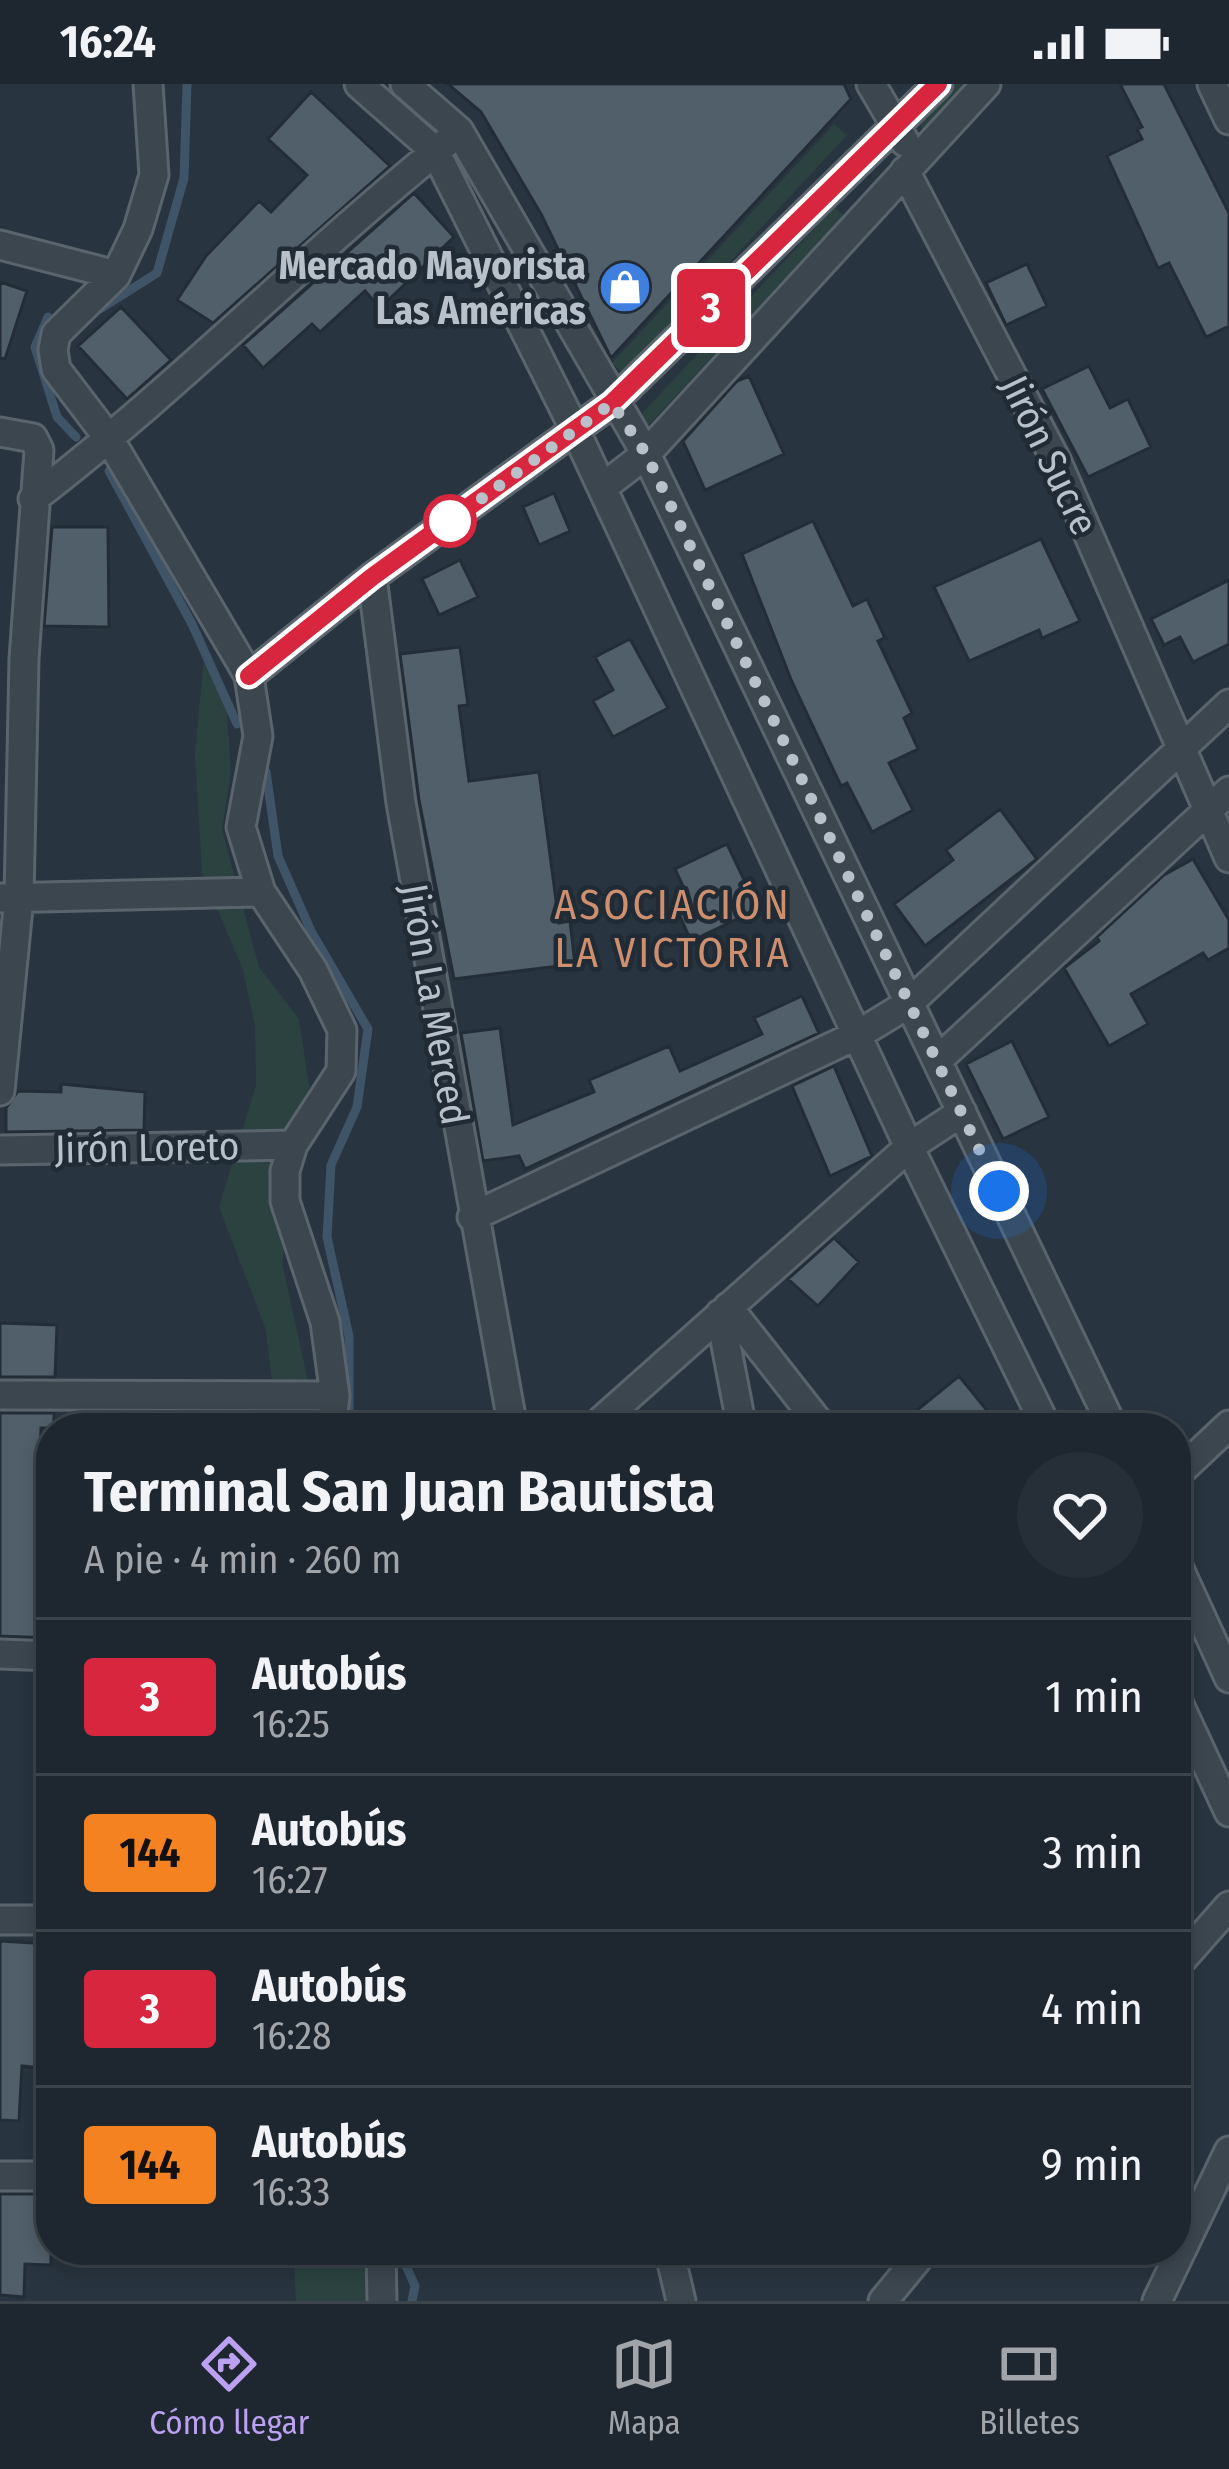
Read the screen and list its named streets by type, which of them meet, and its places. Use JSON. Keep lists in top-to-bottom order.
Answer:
{
  "streets": {
    "street": ["Jirón Sucre", "Jirón La Merced", "Jirón Loreto"]
  },
  "districts": ["ASOCIACIÓN LA VICTORIA"],
  "places": {
    "shop": ["Mercado Mayorista Las Américas"]
  },
  "lines": ["bus line 3"],
  "page": {
    "status": "16:24",
    "on_map": "3",
    "heading": ["Terminal San Juan Bautista", "A pie · 4 min · 260 m"],
    "list": [
      {
        "mark": "3",
        "name": "Autobús",
        "note": "16:25",
        "value": "1 min"
      },
      {
        "mark": "144",
        "name": "Autobús",
        "note": "16:27",
        "value": "3 min"
      },
      {
        "mark": "3",
        "name": "Autobús",
        "note": "16:28",
        "value": "4 min"
      },
      {
        "mark": "144",
        "name": "Autobús",
        "note": "16:33",
        "value": "9 min"
      }
    ],
    "tabs": ["Cómo llegar", "Mapa", "Billetes"]
  }
}
